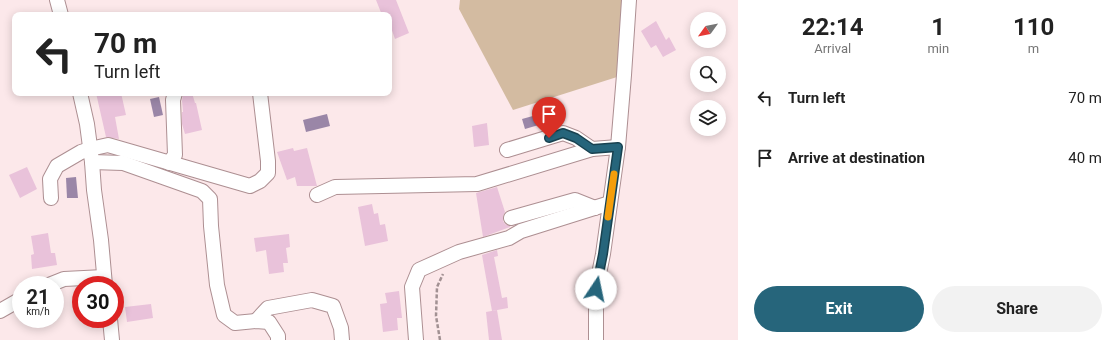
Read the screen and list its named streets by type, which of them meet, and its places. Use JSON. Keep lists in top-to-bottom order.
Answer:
{
  "north": "bottom left",
  "page": {
    "eta": [
      "22:14",
      "Arrival",
      "1",
      "min",
      "110",
      "m"
    ],
    "turn": ["70 m", "Turn left"],
    "list": [
      {
        "name": "Turn left",
        "value": "70 m"
      },
      {
        "name": "Arrive at destination",
        "value": "40 m"
      }
    ],
    "speed": "21 km/h",
    "limit": "30",
    "buttons": ["Exit", "Share"]
  }
}
